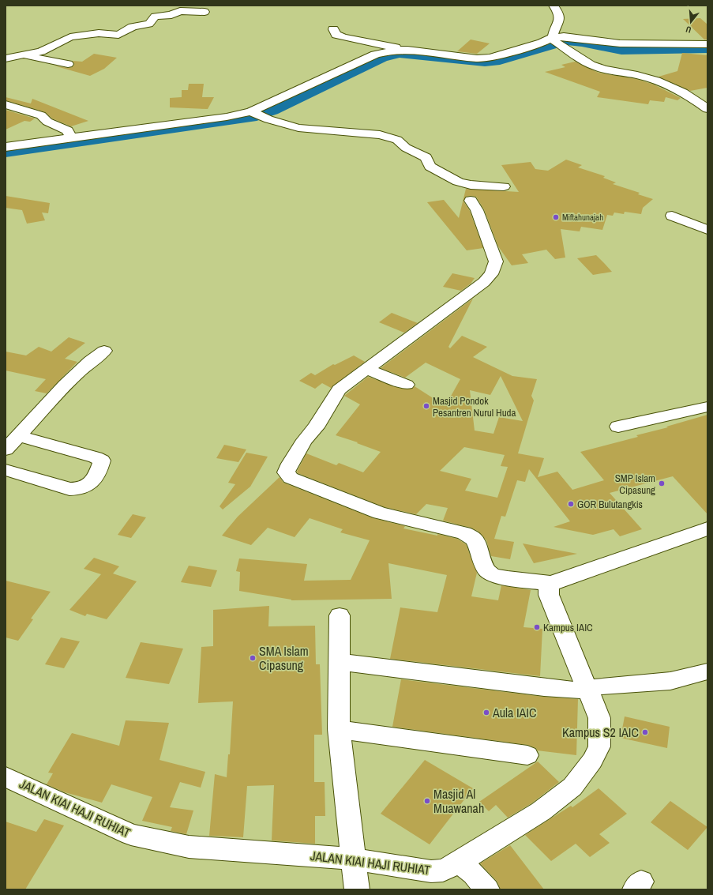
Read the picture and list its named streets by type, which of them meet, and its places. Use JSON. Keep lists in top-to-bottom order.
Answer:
{
  "streets": {
    "street": ["JALAN KIAI HAJI RUHIAT"]
  },
  "places": [
    "Miftahunajah",
    "Masjid Pondok Pesantren Nurul Huda",
    "SMP Islam Cipasung",
    "GOR Bulutangkis",
    "Kampus IAIC",
    "SMA Islam Cipasung",
    "Aula IAIC",
    "Kampus S2 IAIC",
    "Masjid Al Muawanah"
  ],
  "north": "bottom"
}
